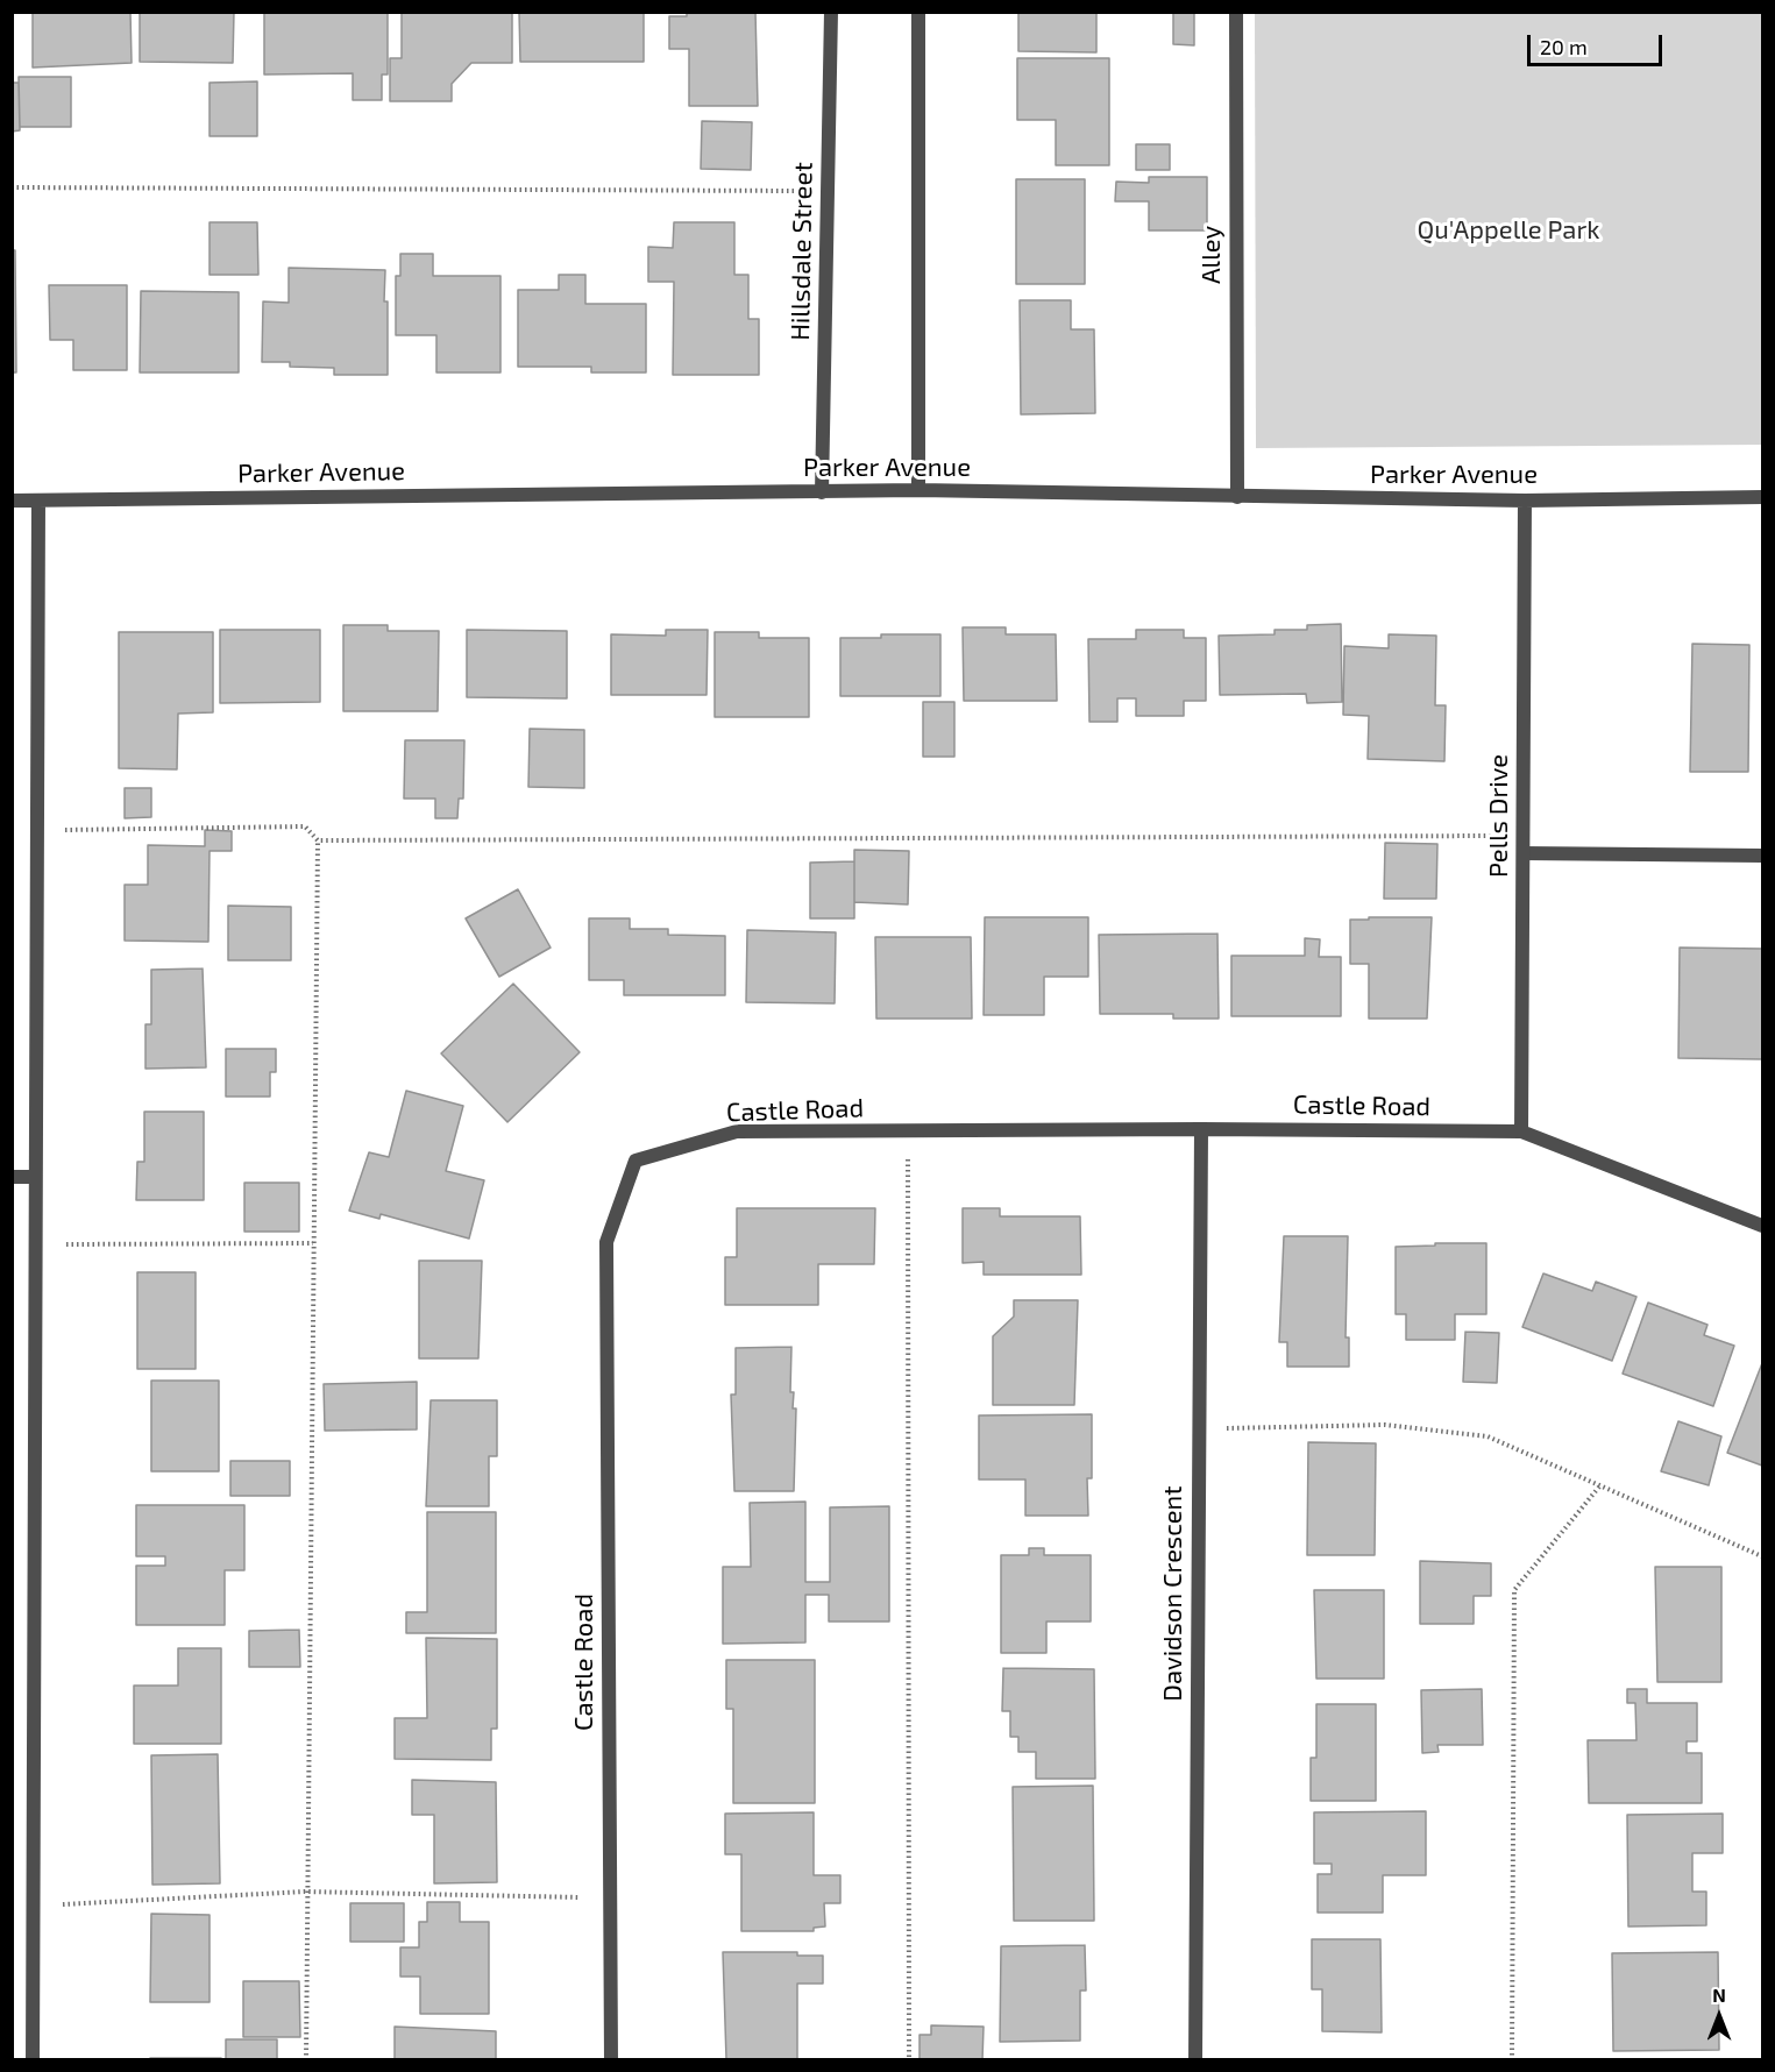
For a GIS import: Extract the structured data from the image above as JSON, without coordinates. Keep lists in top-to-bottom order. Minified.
{"streets":{"street":["Hillsdale Street","Alley","Parker Avenue","Pells Drive","Castle Road","Davidson Crescent"]},"crossings":[["Hillsdale Street","Parker Avenue"],["Alley","Parker Avenue"],["Parker Avenue","Pells Drive"],["Pells Drive","Castle Road"],["Castle Road","Davidson Crescent"]],"parks":["Qu'Appelle Park"],"scale_bar":"20 m","north":"top"}
